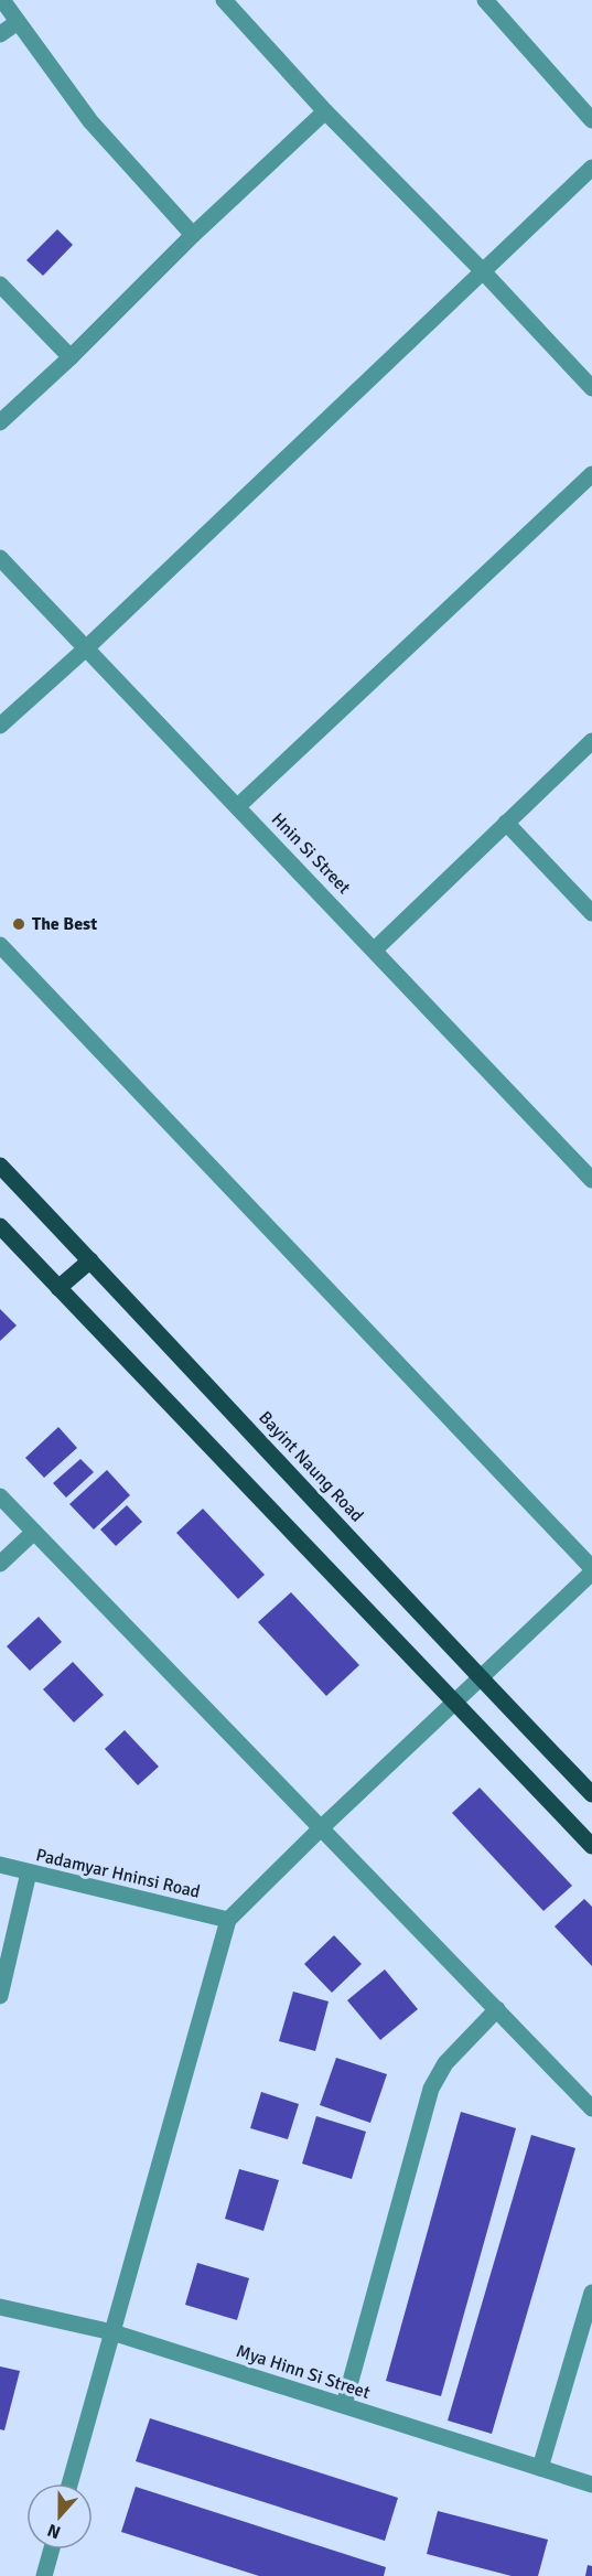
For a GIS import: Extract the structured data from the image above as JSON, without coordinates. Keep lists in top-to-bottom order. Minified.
{"streets":{"main road":["Bayint Naung Road"],"street":["Hnin Si Street","Padamyar Hninsi Road","Mya Hinn Si Street"]},"places":["The Best"],"north":"bottom"}
